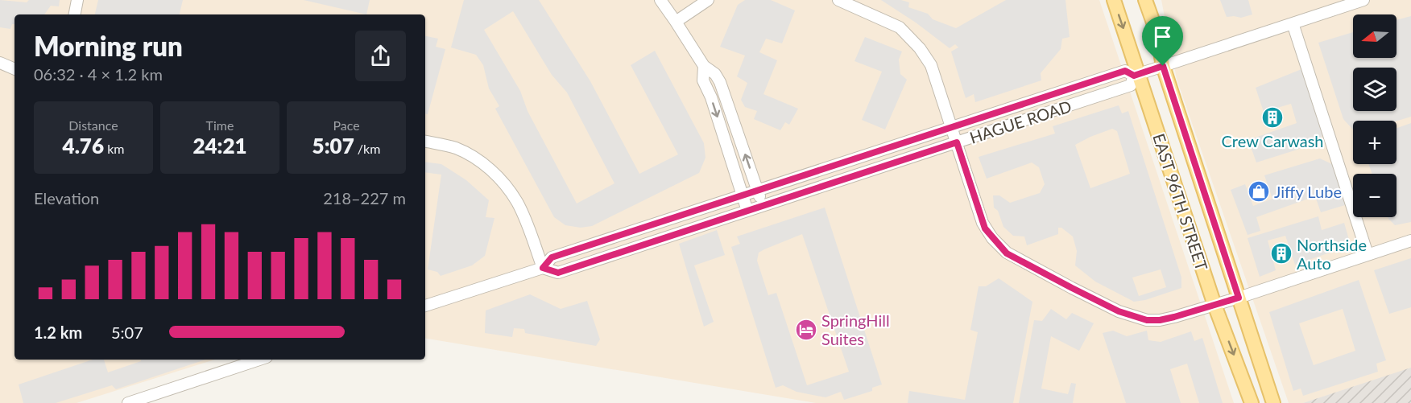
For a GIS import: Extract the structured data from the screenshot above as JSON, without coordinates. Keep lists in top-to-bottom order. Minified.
{"streets":{"main road":["EAST 96TH STREET"],"street":["HAGUE ROAD"]},"crossings":[["HAGUE ROAD","EAST 96TH STREET"]],"places":{"building":["Crew Carwash","Northside Auto"],"shop":["Jiffy Lube"],"hotel":["SpringHill Suites"]},"north":"left","page":{"map_buttons":["+","−"],"heading":["Morning run","06:32 · 4 × 1.2 km"],"stats":[["Distance","4.76 km"],["Time","24:21"],["Pace","5:07 /km"]],"chart":["Elevation","218–227 m"],"list":[{"name":"1.2 km","note":"5:07"}]}}
